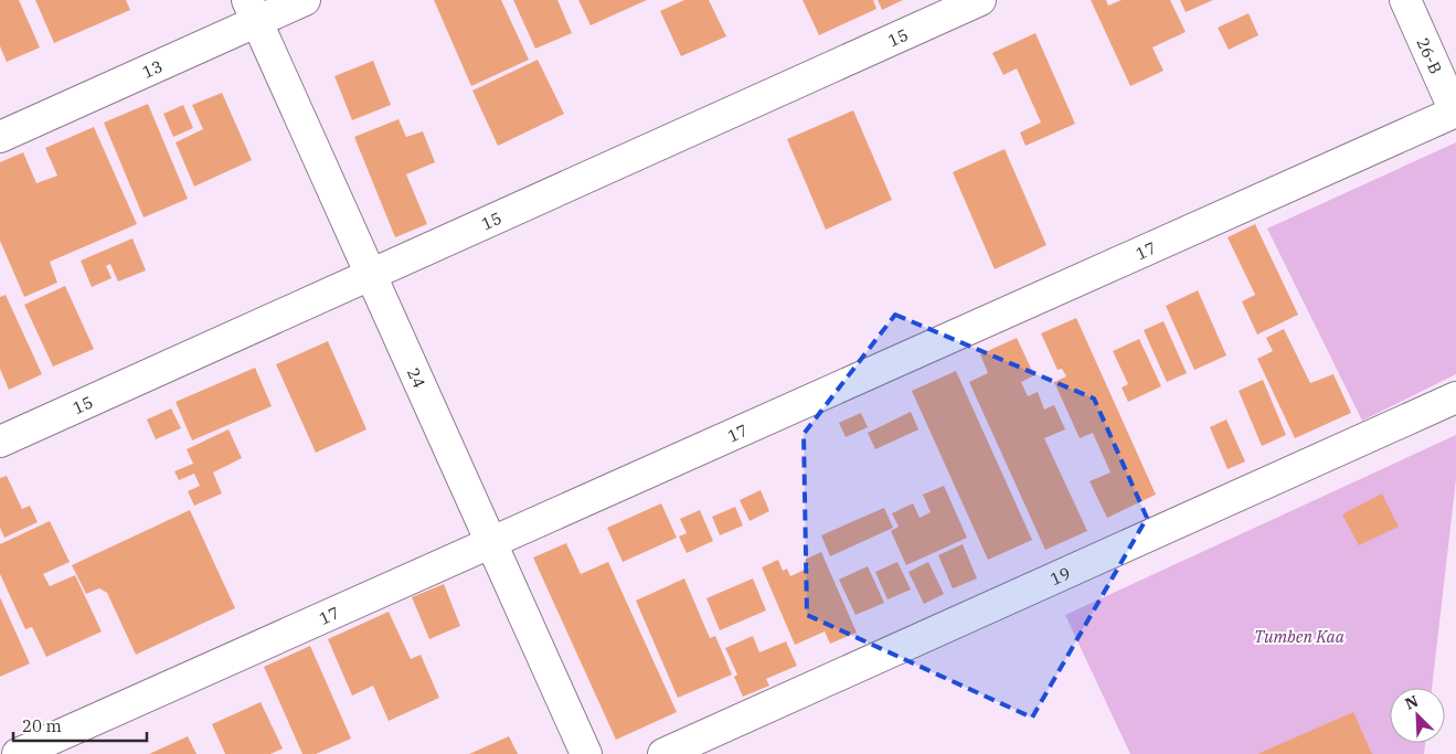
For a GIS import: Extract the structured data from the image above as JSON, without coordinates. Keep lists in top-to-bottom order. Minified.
{"streets":{"street":["15","26-B","13","17","24","19"]},"crossings":[["15","24"],["26-B","17"],["13","24"],["17","24"]],"parks":["Tumben Kaa"],"scale_bar":"20 m","north":"top left"}
